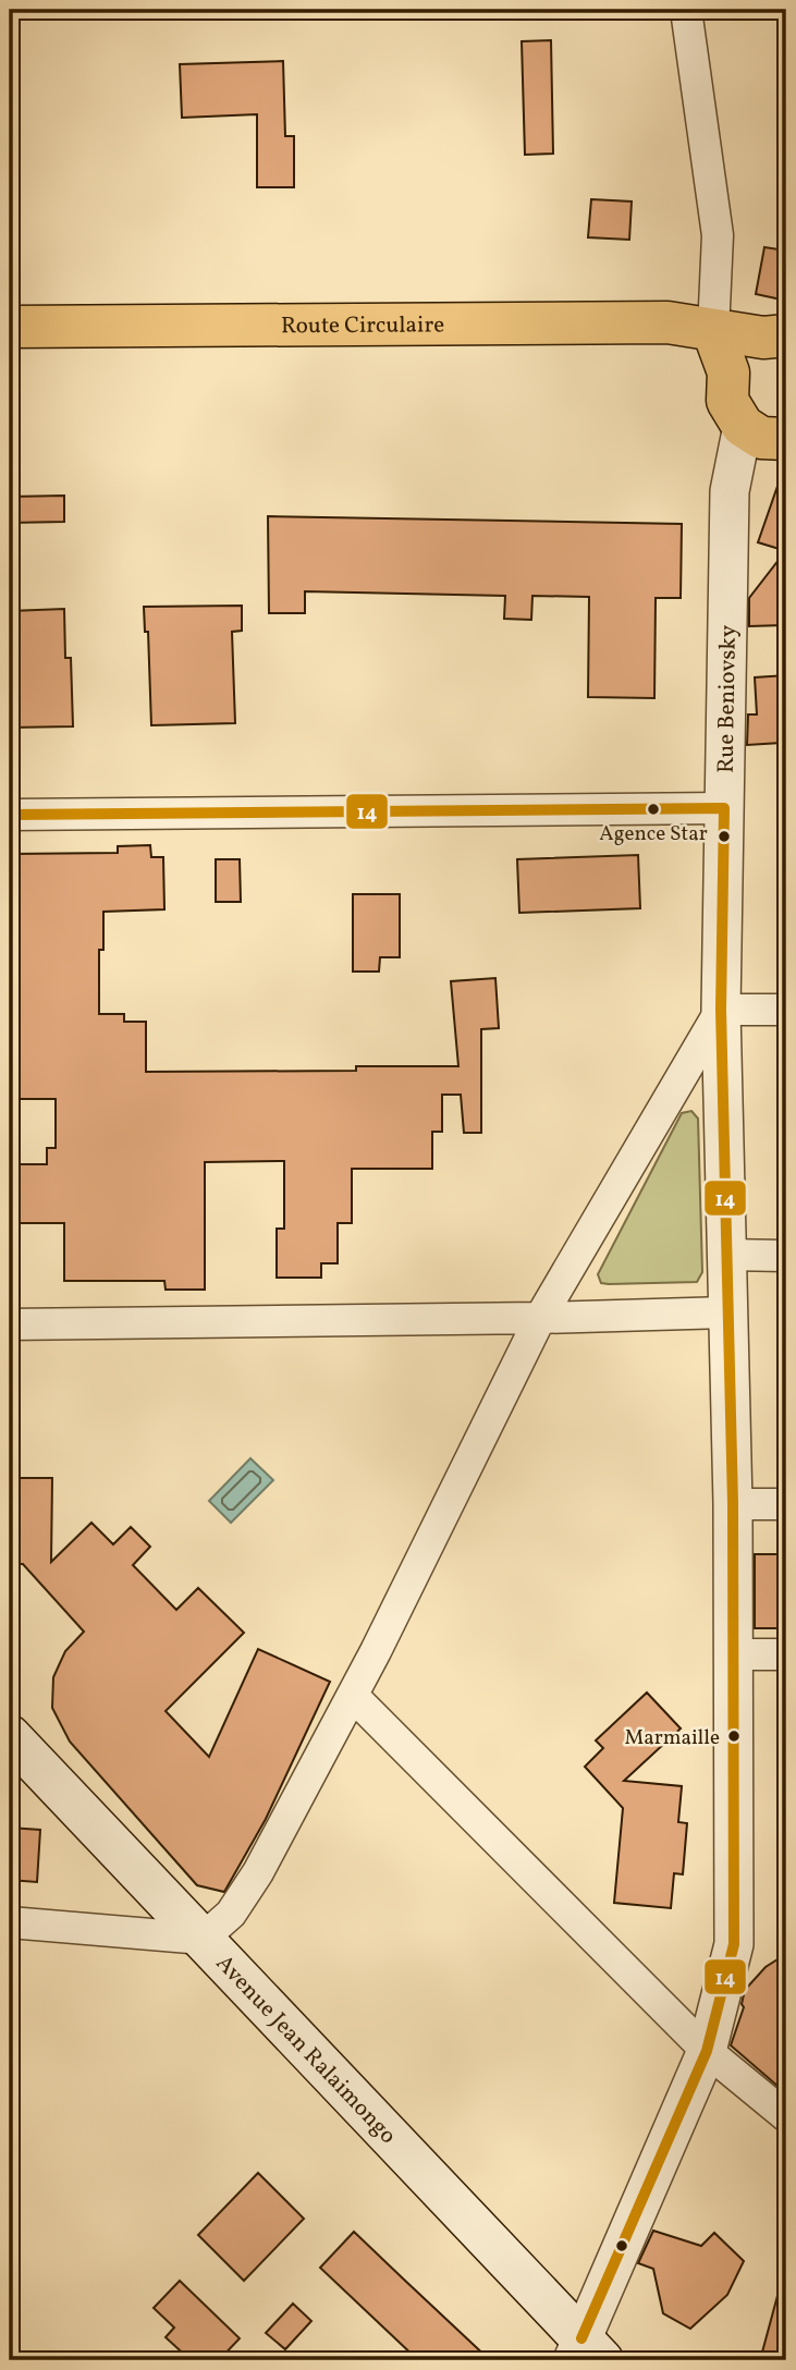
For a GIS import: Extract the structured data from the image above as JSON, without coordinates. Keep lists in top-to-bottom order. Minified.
{"streets":{"main road":["Route Circulaire","Avenue Jean Ralaimongo"],"street":["Rue Beniovsky"]},"crossings":[["Rue Beniovsky","Avenue Jean Ralaimongo"]],"places":["Agence Star","Marmaille"],"lines":["transit line 14"]}
